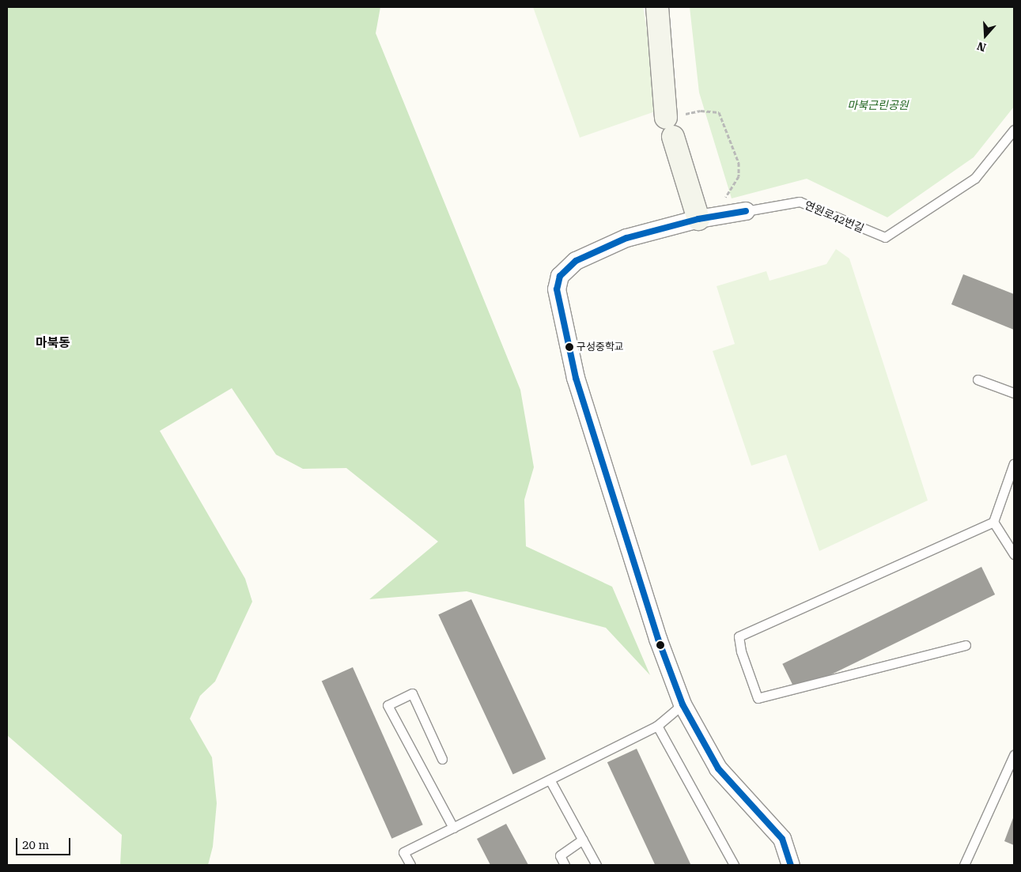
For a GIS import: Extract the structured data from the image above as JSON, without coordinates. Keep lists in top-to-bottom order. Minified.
{"streets":{"street":["연원로42번길"]},"districts":["마북동"],"parks":["마북근린공원"],"places":["구성중학교"],"scale_bar":"20 m","north":"bottom"}
